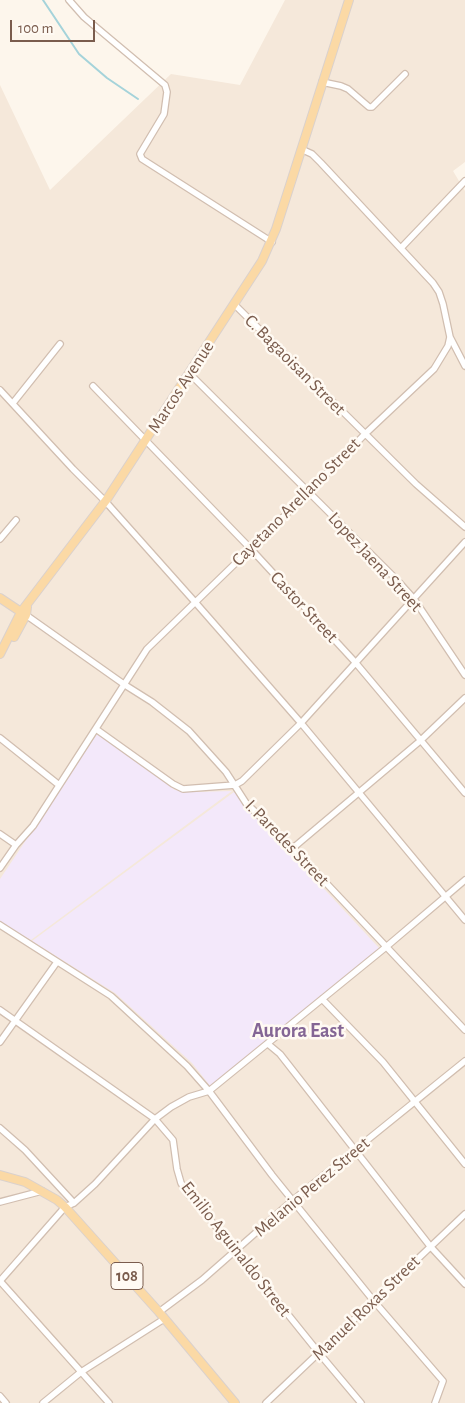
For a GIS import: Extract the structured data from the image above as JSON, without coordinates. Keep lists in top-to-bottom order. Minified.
{"streets":{"main road":["Marcos Avenue","108"],"street":["C. Bagaoisan Street","Cayetano Arellano Street","Lopez Jaena Street","Castor Street","I. Paredes Street","Melanio Perez Street","Emilio Aguinaldo Street","Manuel Roxas Street"]},"crossings":[["C. Bagaoisan Street","Marcos Avenue"],["C. Bagaoisan Street","Cayetano Arellano Street"],["Marcos Avenue","Lopez Jaena Street"],["Marcos Avenue","Castor Street"],["Marcos Avenue","I. Paredes Street"],["Cayetano Arellano Street","Lopez Jaena Street"],["Cayetano Arellano Street","Castor Street"],["Cayetano Arellano Street","I. Paredes Street"],["Melanio Perez Street","Emilio Aguinaldo Street"],["Melanio Perez Street","108"],["Emilio Aguinaldo Street","Manuel Roxas Street"]],"districts":["Aurora East"],"scale_bar":"100 m"}
